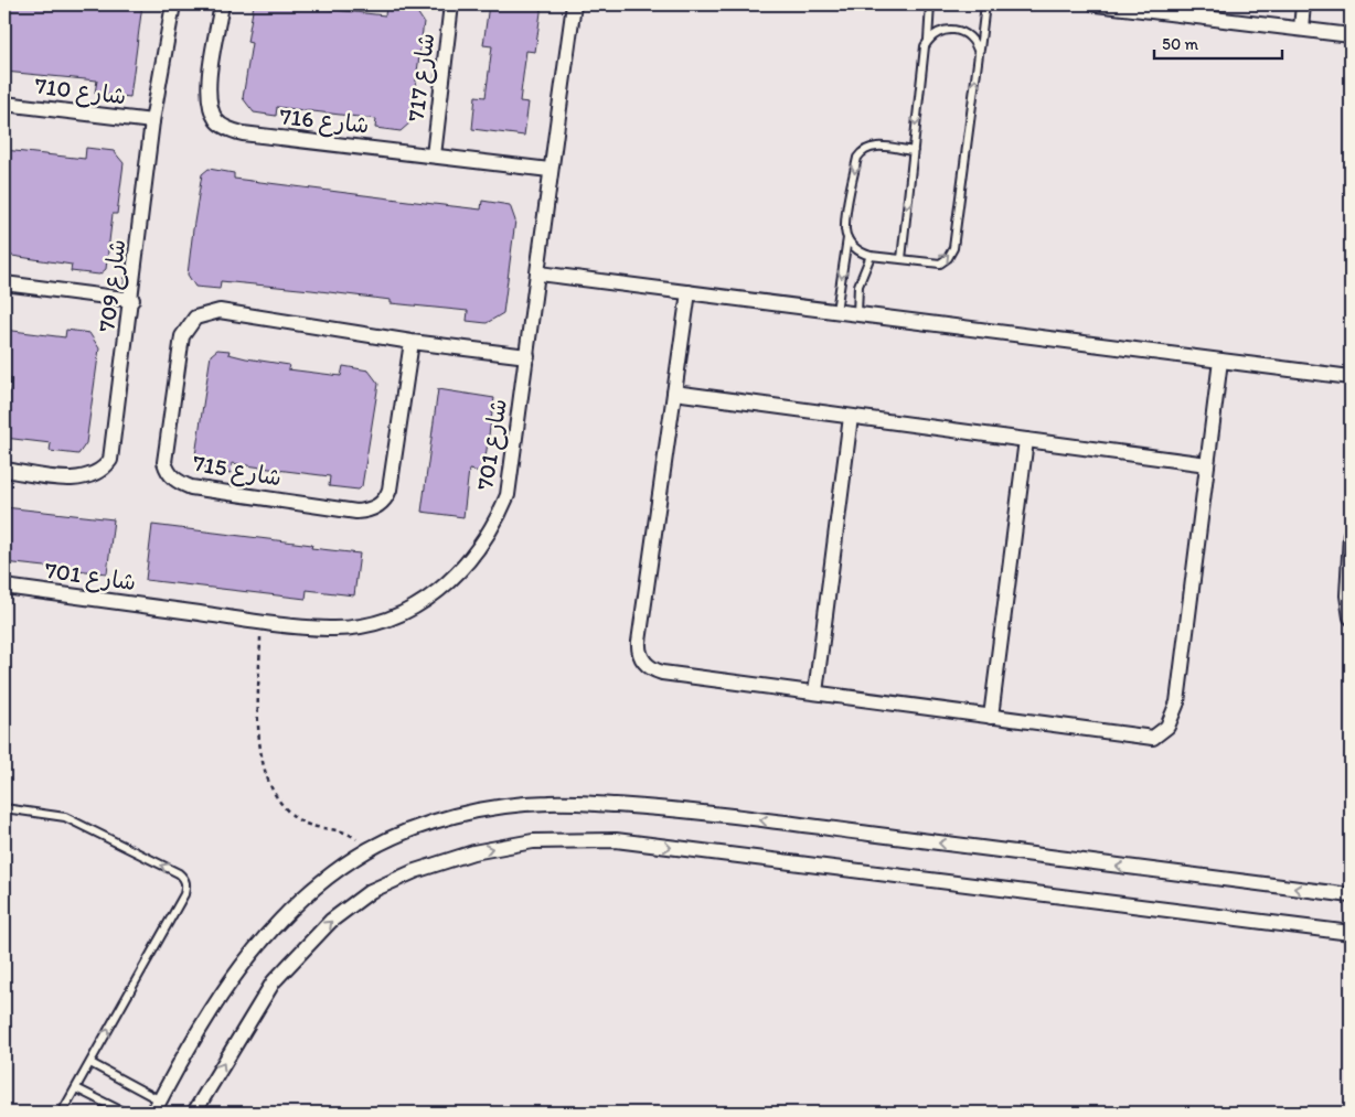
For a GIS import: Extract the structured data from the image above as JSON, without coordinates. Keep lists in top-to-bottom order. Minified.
{"streets":{"street":["شارع 717","شارع 710","شارع 716","شارع 709","شارع 701","شارع 715"]},"crossings":[["شارع 717","شارع 716"],["شارع 710","شارع 709"],["شارع 716","شارع 701"],["شارع 701","شارع 715"]],"scale_bar":"50 m"}
